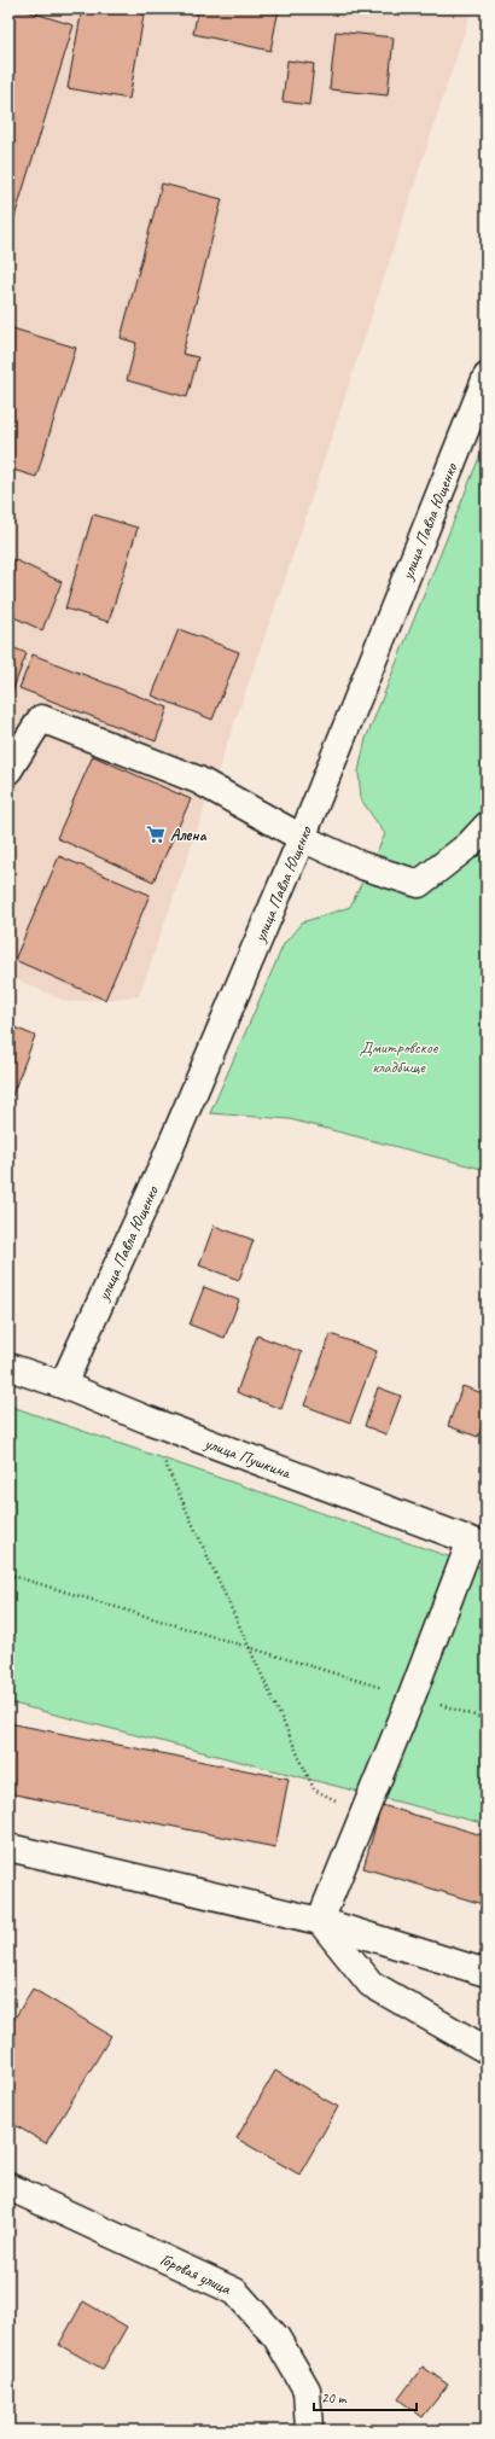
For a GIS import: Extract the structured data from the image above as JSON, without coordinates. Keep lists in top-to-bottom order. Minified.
{"streets":{"street":["улица Павла Ющенко","улица Пушкина","Горовая улица"]},"crossings":[["улица Павла Ющенко","улица Пушкина"]],"parks":["Дмитровское кладбище"],"places":{"supermarket":["Алена"]},"scale_bar":"20 m"}
